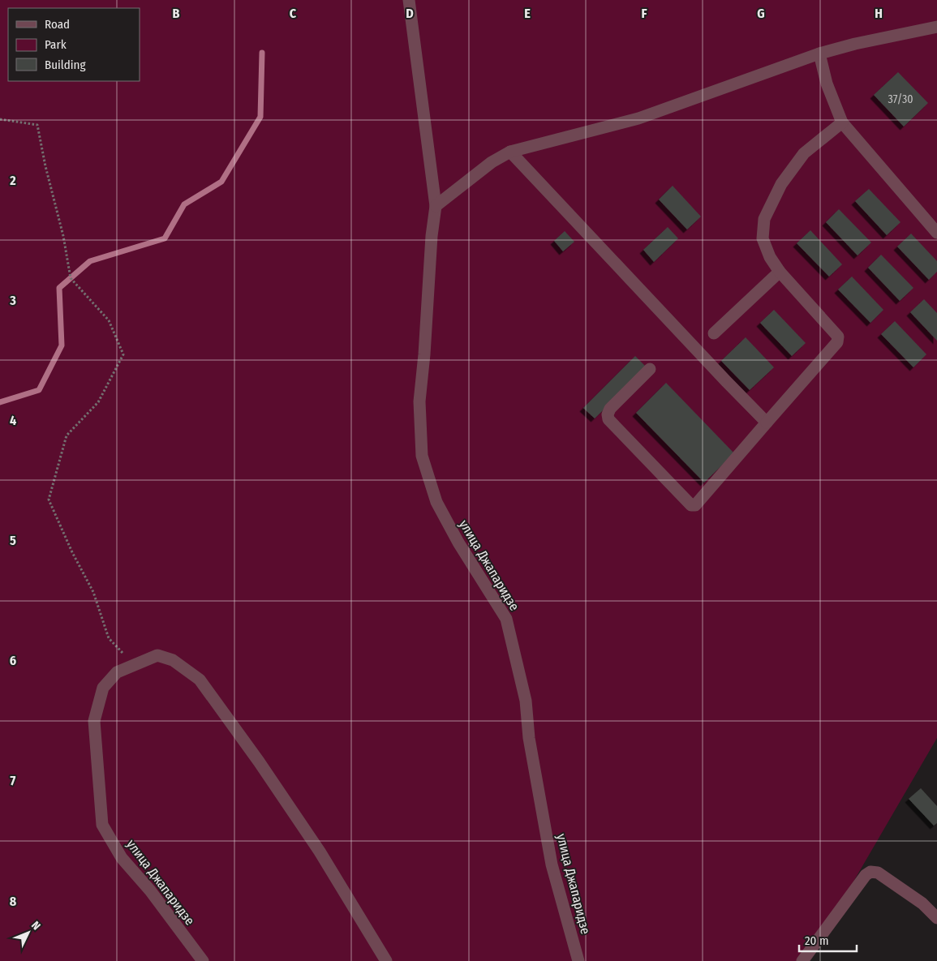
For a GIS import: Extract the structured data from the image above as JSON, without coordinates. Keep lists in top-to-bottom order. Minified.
{"streets":{"street":["улица Джапаридзе"]},"house_numbers":["37/30"],"legend":["Road","Park","Building"],"scale_bar":"20 m","north":"top right","grid":{"columns":["B","C","D","E","F","G","H"],"rows":["2","3","4","5","6","7","8"]}}
